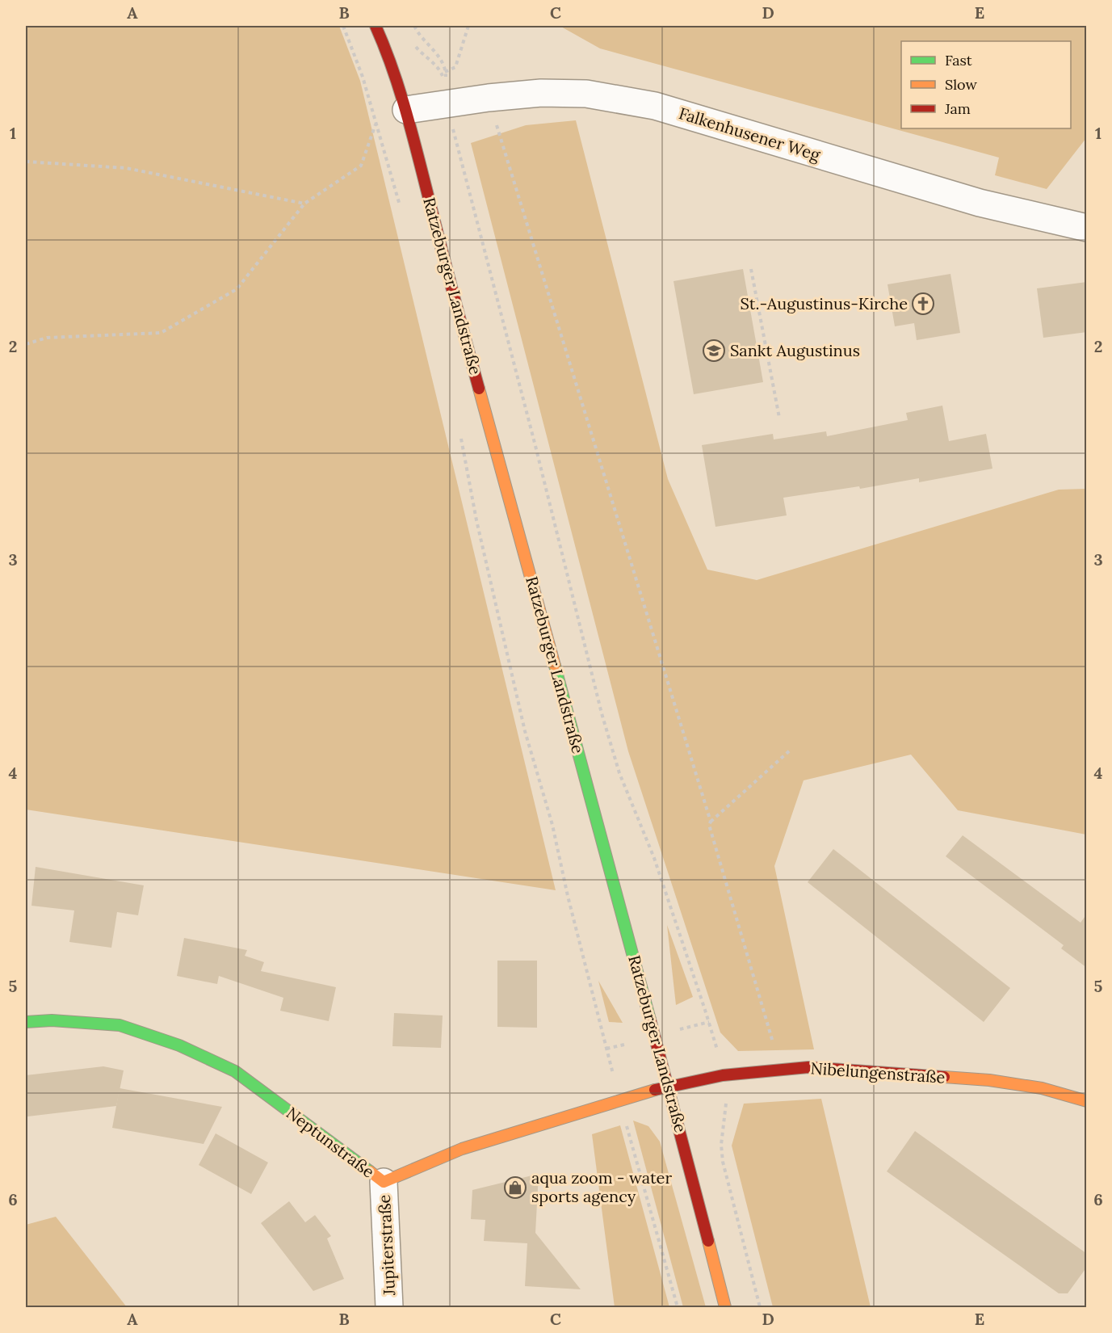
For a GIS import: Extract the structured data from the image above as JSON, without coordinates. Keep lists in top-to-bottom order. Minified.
{"streets":{"main road":["Ratzeburger Landstraße","Nibelungenstraße","Neptunstraße"],"street":["Falkenhusener Weg","Jupiterstraße"]},"crossings":[["Falkenhusener Weg","Ratzeburger Landstraße"],["Ratzeburger Landstraße","Nibelungenstraße"],["Ratzeburger Landstraße","Neptunstraße"],["Nibelungenstraße","Neptunstraße"],["Neptunstraße","Jupiterstraße"]],"places":{"church":["St.-Augustinus-Kirche"],"school or university":["Sankt Augustinus"],"shop":["aqua zoom - water sports agency"]},"legend":["Fast","Slow","Jam"],"grid":{"columns":["A","B","C","D","E"],"rows":["1","2","3","4","5","6"]}}
